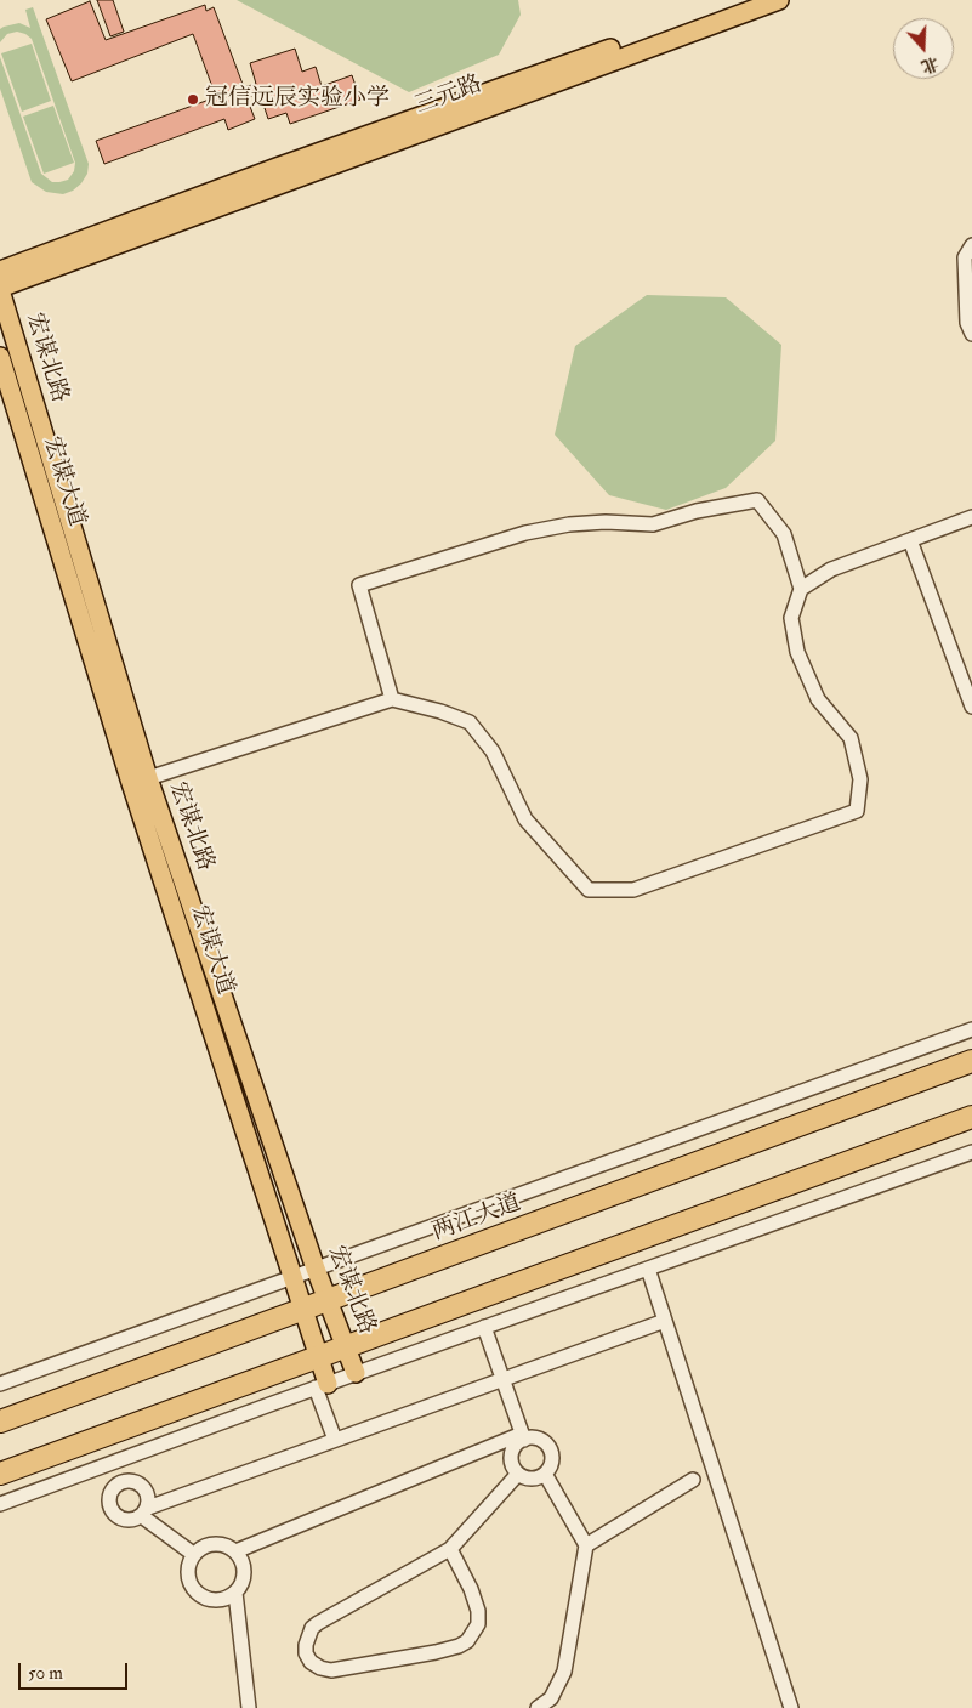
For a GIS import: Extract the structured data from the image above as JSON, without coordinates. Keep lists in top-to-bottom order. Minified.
{"streets":{"highway":["两江大道"],"main road":["三元路","宏谋北路","宏谋大道"]},"crossings":[["三元路","宏谋北路"],["宏谋北路","两江大道"],["宏谋大道","两江大道"]],"places":["冠信远辰实验小学"],"scale_bar":"50 m","north":"bottom"}
